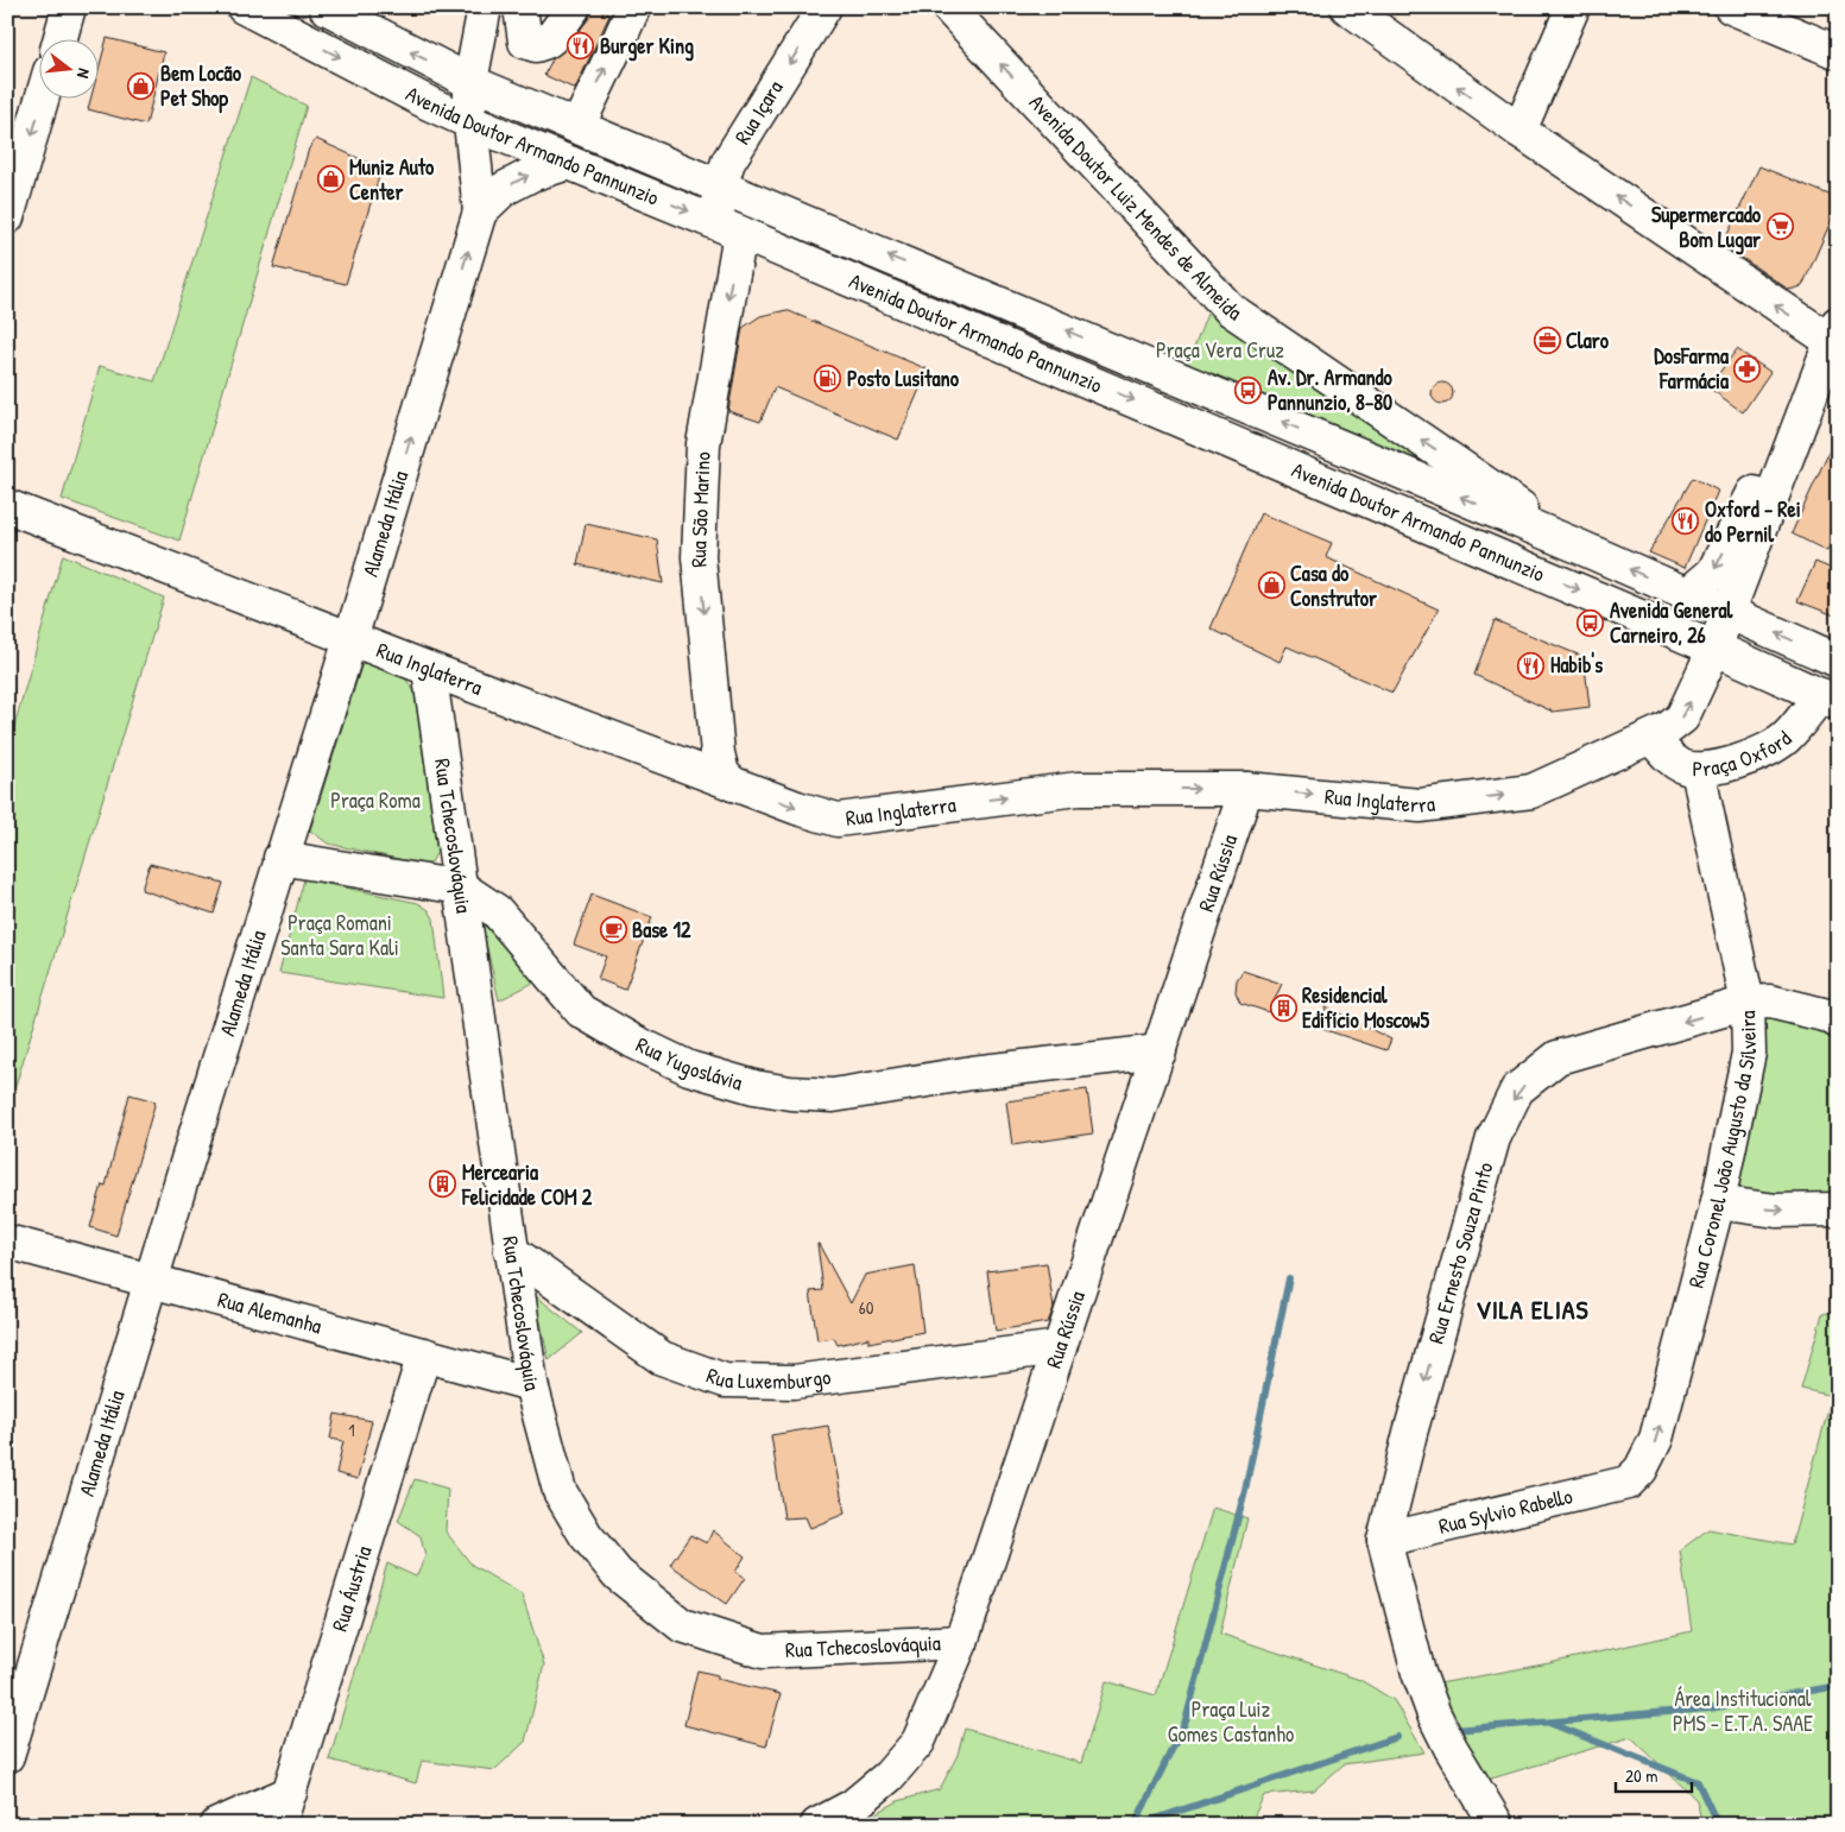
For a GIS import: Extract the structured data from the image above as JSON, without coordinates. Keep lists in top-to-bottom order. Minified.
{"streets":{"street":["Rua Içara","Avenida Doutor Armando Pannunzio","Avenida Doutor Luiz Mendes de Almeida","Rua São Marino","Alameda Itália","Rua Inglaterra","Praça Oxford","Rua Tchecoslováquia","Rua Rússia","Rua Yugoslávia","Rua Coronel João Augusto da Silveira","Rua Ernesto Souza Pinto","Rua Alemanha","Rua Luxemburgo","Rua Sylvio Rabello","Rua Áustria"]},"crossings":[["Rua Içara","Avenida Doutor Armando Pannunzio"],["Rua Içara","Rua São Marino"],["Avenida Doutor Armando Pannunzio","Avenida Doutor Luiz Mendes de Almeida"],["Avenida Doutor Armando Pannunzio","Rua São Marino"],["Avenida Doutor Armando Pannunzio","Alameda Itália"],["Avenida Doutor Armando Pannunzio","Rua Inglaterra"],["Avenida Doutor Armando Pannunzio","Praça Oxford"],["Rua São Marino","Rua Inglaterra"],["Alameda Itália","Rua Inglaterra"],["Alameda Itália","Rua Yugoslávia"],["Alameda Itália","Rua Alemanha"],["Rua Inglaterra","Praça Oxford"],["Rua Inglaterra","Rua Tchecoslováquia"],["Rua Inglaterra","Rua Rússia"],["Praça Oxford","Rua Coronel João Augusto da Silveira"],["Rua Tchecoslováquia","Rua Rússia"],["Rua Tchecoslováquia","Rua Yugoslávia"],["Rua Tchecoslováquia","Rua Alemanha"],["Rua Tchecoslováquia","Rua Luxemburgo"],["Rua Rússia","Rua Yugoslávia"],["Rua Rússia","Rua Luxemburgo"],["Rua Coronel João Augusto da Silveira","Rua Ernesto Souza Pinto"],["Rua Coronel João Augusto da Silveira","Rua Sylvio Rabello"],["Rua Ernesto Souza Pinto","Rua Sylvio Rabello"],["Rua Alemanha","Rua Áustria"]],"one_way":["Avenida Doutor Luiz Mendes de Almeida","Rua São Marino","Rua Inglaterra","Rua Coronel João Augusto da Silveira","Rua Ernesto Souza Pinto"],"districts":["VILA ELIAS"],"parks":["Praça Vera Cruz","Praça Roma","Praça Romani Santa Sara Kali","Área Institucional PMS - E.T.A. SAAE","Praça Luiz Gomes Castanho"],"places":{"restaurant":["Burger King","Oxford - Rei do Pernil","Habib's"],"shop":["Bem Locão Pet Shop","Muniz Auto Center","Casa do Construtor"],"supermarket":["Supermercado Bom Lugar"],"office":["Claro"],"pharmacy":["DosFarma Farmácia"],"fuel station":["Posto Lusitano"],"bus stop":["Av. Dr. Armando Pannunzio, 8-80","Avenida General Carneiro, 26"],"cafe":["Base 12"],"building":["Residencial Edifício Moscow5","Mercearia Felicidade COM 2"]},"house_numbers":["60","1"],"scale_bar":"20 m","north":"right"}
